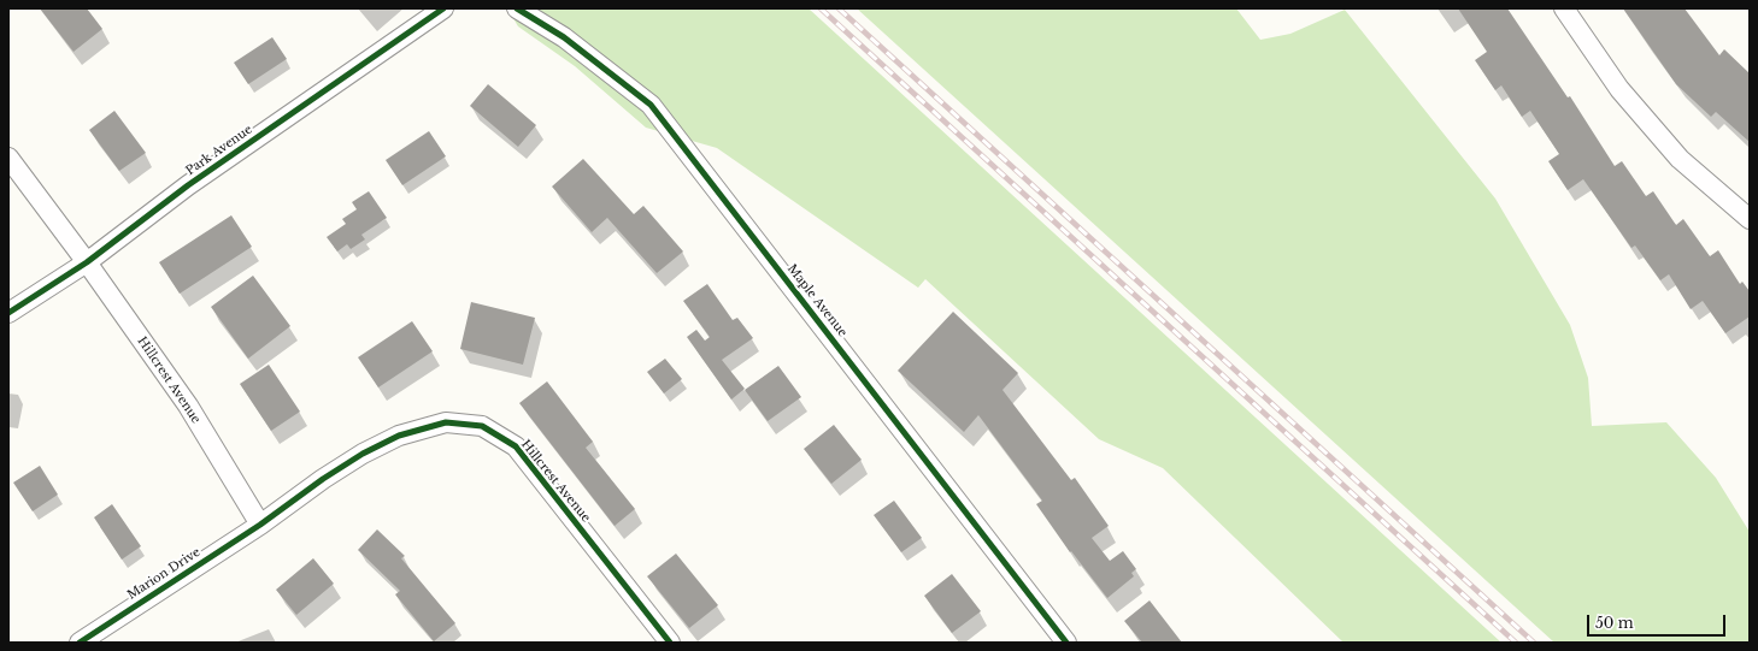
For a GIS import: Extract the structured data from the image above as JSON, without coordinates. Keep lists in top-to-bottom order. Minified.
{"streets":{"street":["Park Avenue","Maple Avenue","Hillcrest Avenue","Marion Drive"]},"crossings":[["Park Avenue","Hillcrest Avenue"],["Hillcrest Avenue","Marion Drive"]],"scale_bar":"50 m"}
